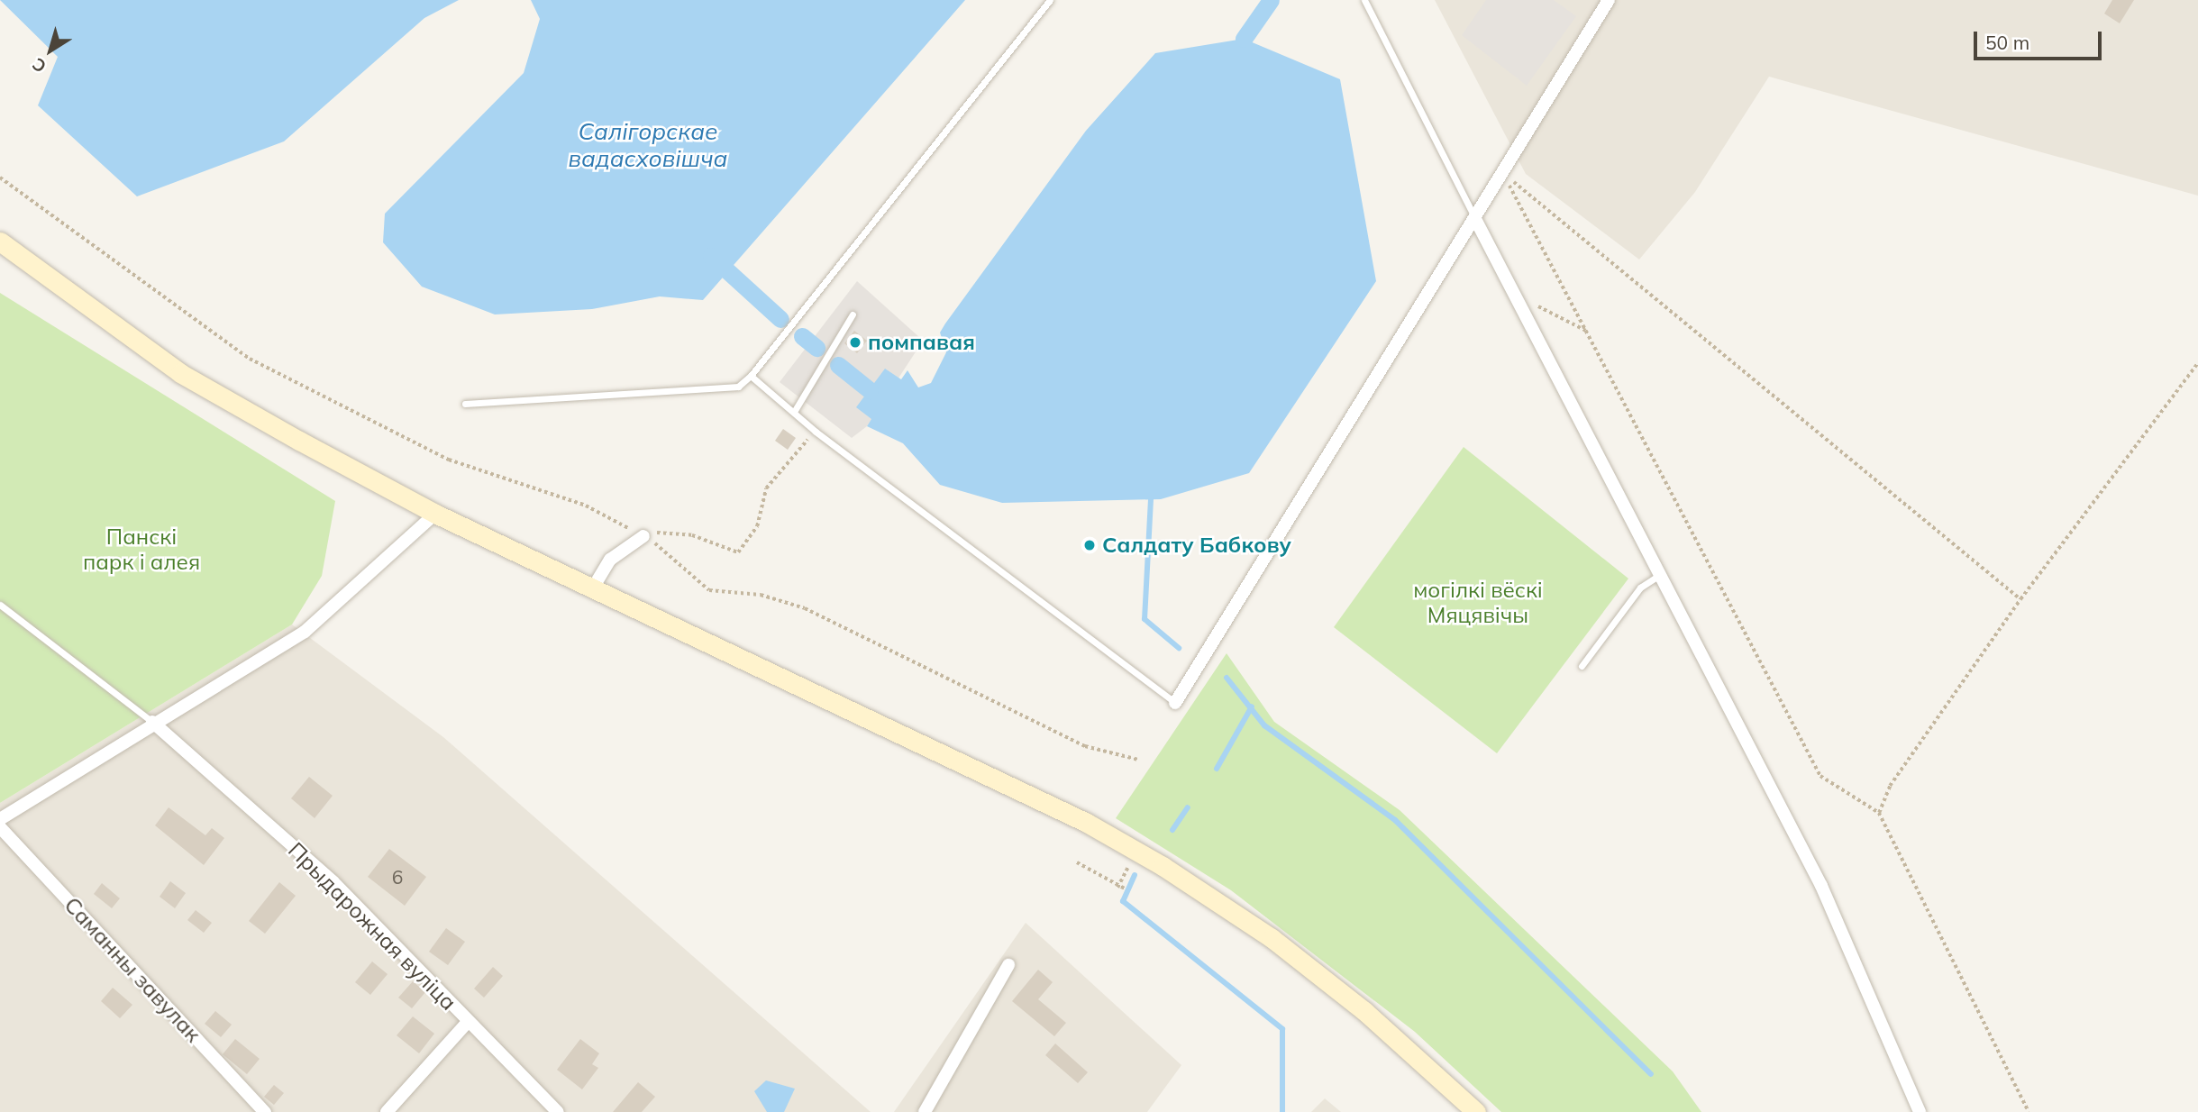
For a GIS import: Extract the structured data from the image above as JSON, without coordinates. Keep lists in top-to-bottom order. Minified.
{"streets":{"street":["Прыдарожная вуліца","Саманны завулак"]},"water":["Салігорскае вадасховішча"],"parks":["Панскі парк і алея","могілкі вёскі Мяцявічы"],"places":["помпавая","Салдату Бабкову"],"house_numbers":["6"],"scale_bar":"50 m","north":"bottom left"}
